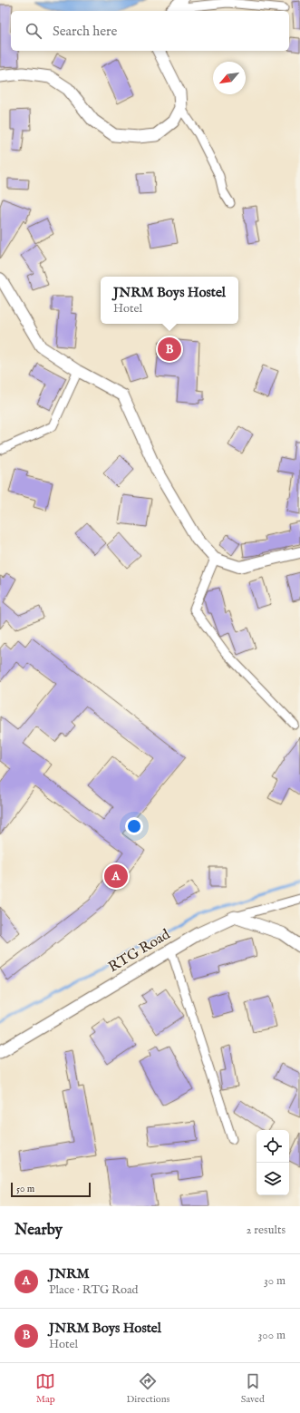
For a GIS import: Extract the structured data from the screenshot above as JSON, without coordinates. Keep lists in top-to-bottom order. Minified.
{"streets":{"main road":["RTG Road"]},"scale_bar":"50 m","north":"bottom left","page":{"search":"Search here","popup":["JNRM Boys Hostel","Hotel"],"pins":["B","A"],"scale":"50 m","heading":["Nearby","2 results"],"list":[{"mark":"A","name":"JNRM","note":"Place · RTG Road","value":"30 m"},{"mark":"B","name":"JNRM Boys Hostel","note":"Hotel","value":"300 m"}],"nav":["Map","Directions","Saved"]}}
